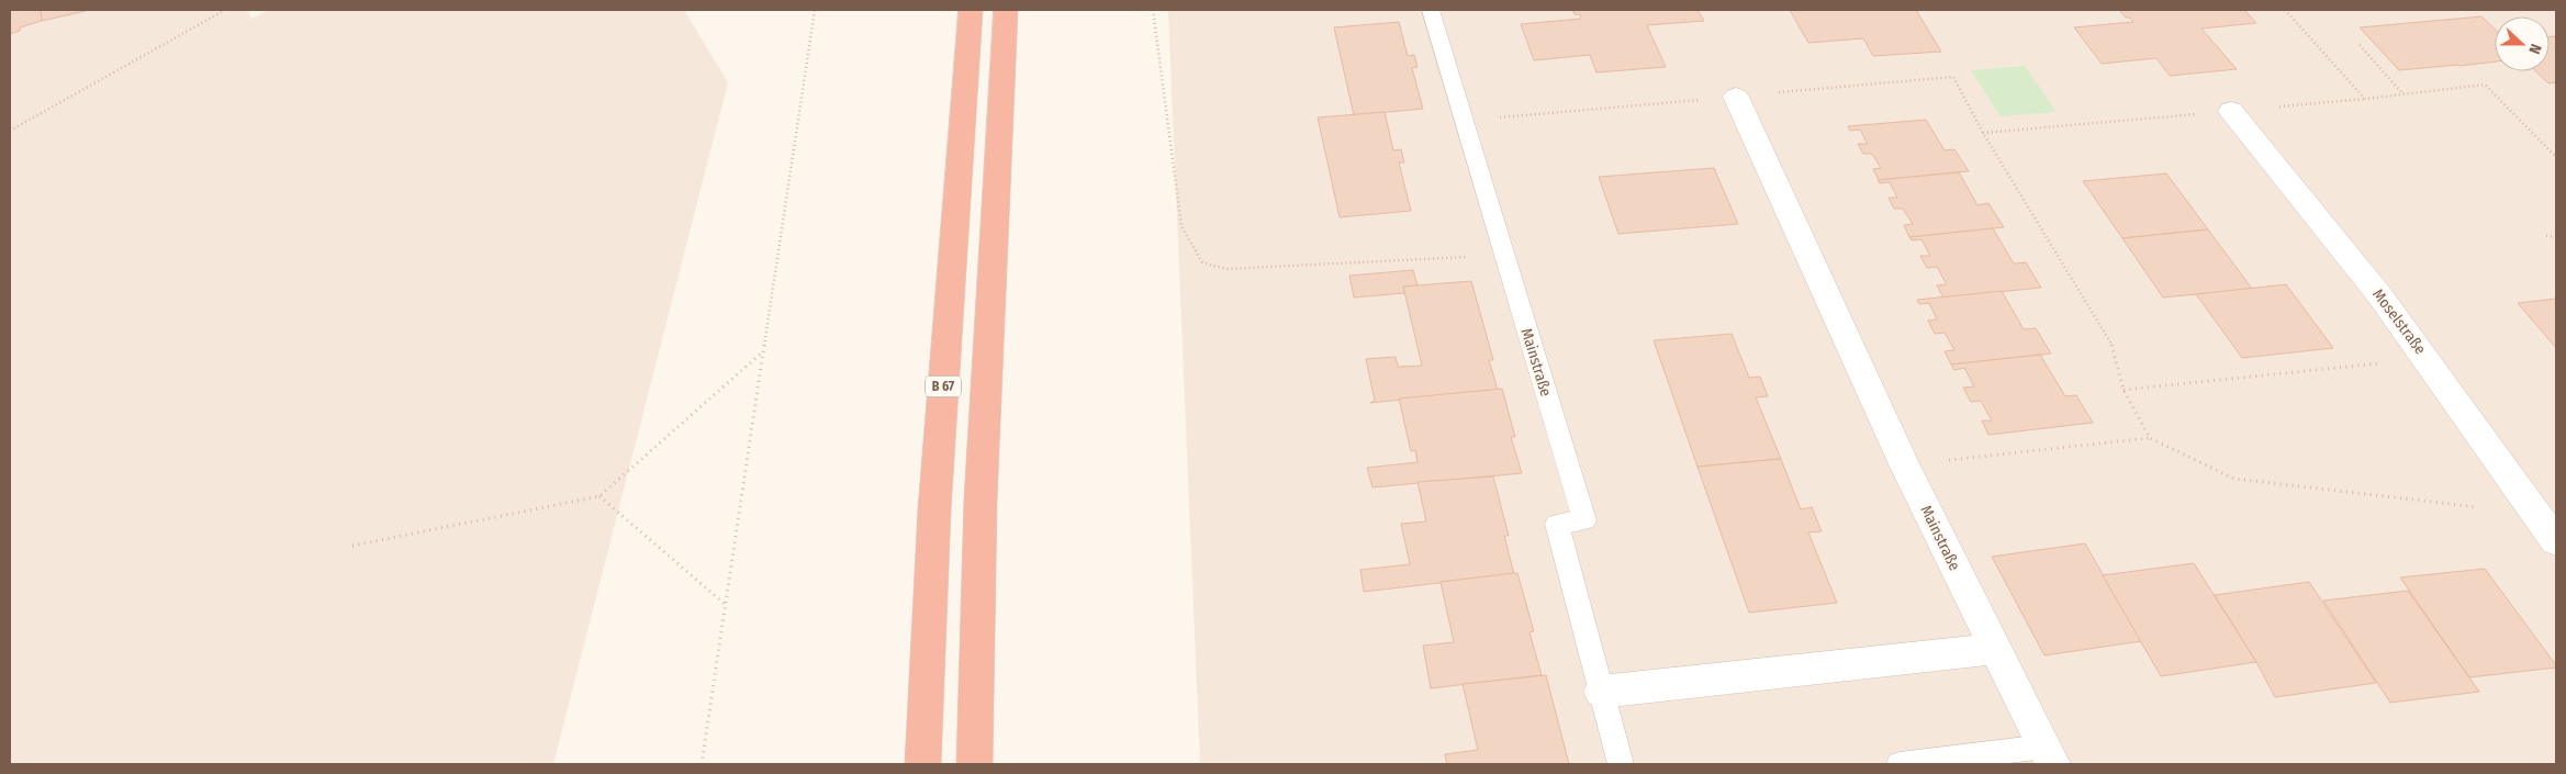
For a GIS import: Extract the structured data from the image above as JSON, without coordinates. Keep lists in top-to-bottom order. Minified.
{"streets":{"highway":["B 67"],"street":["Moselstraße","Mainstraße"]},"north":"right"}
